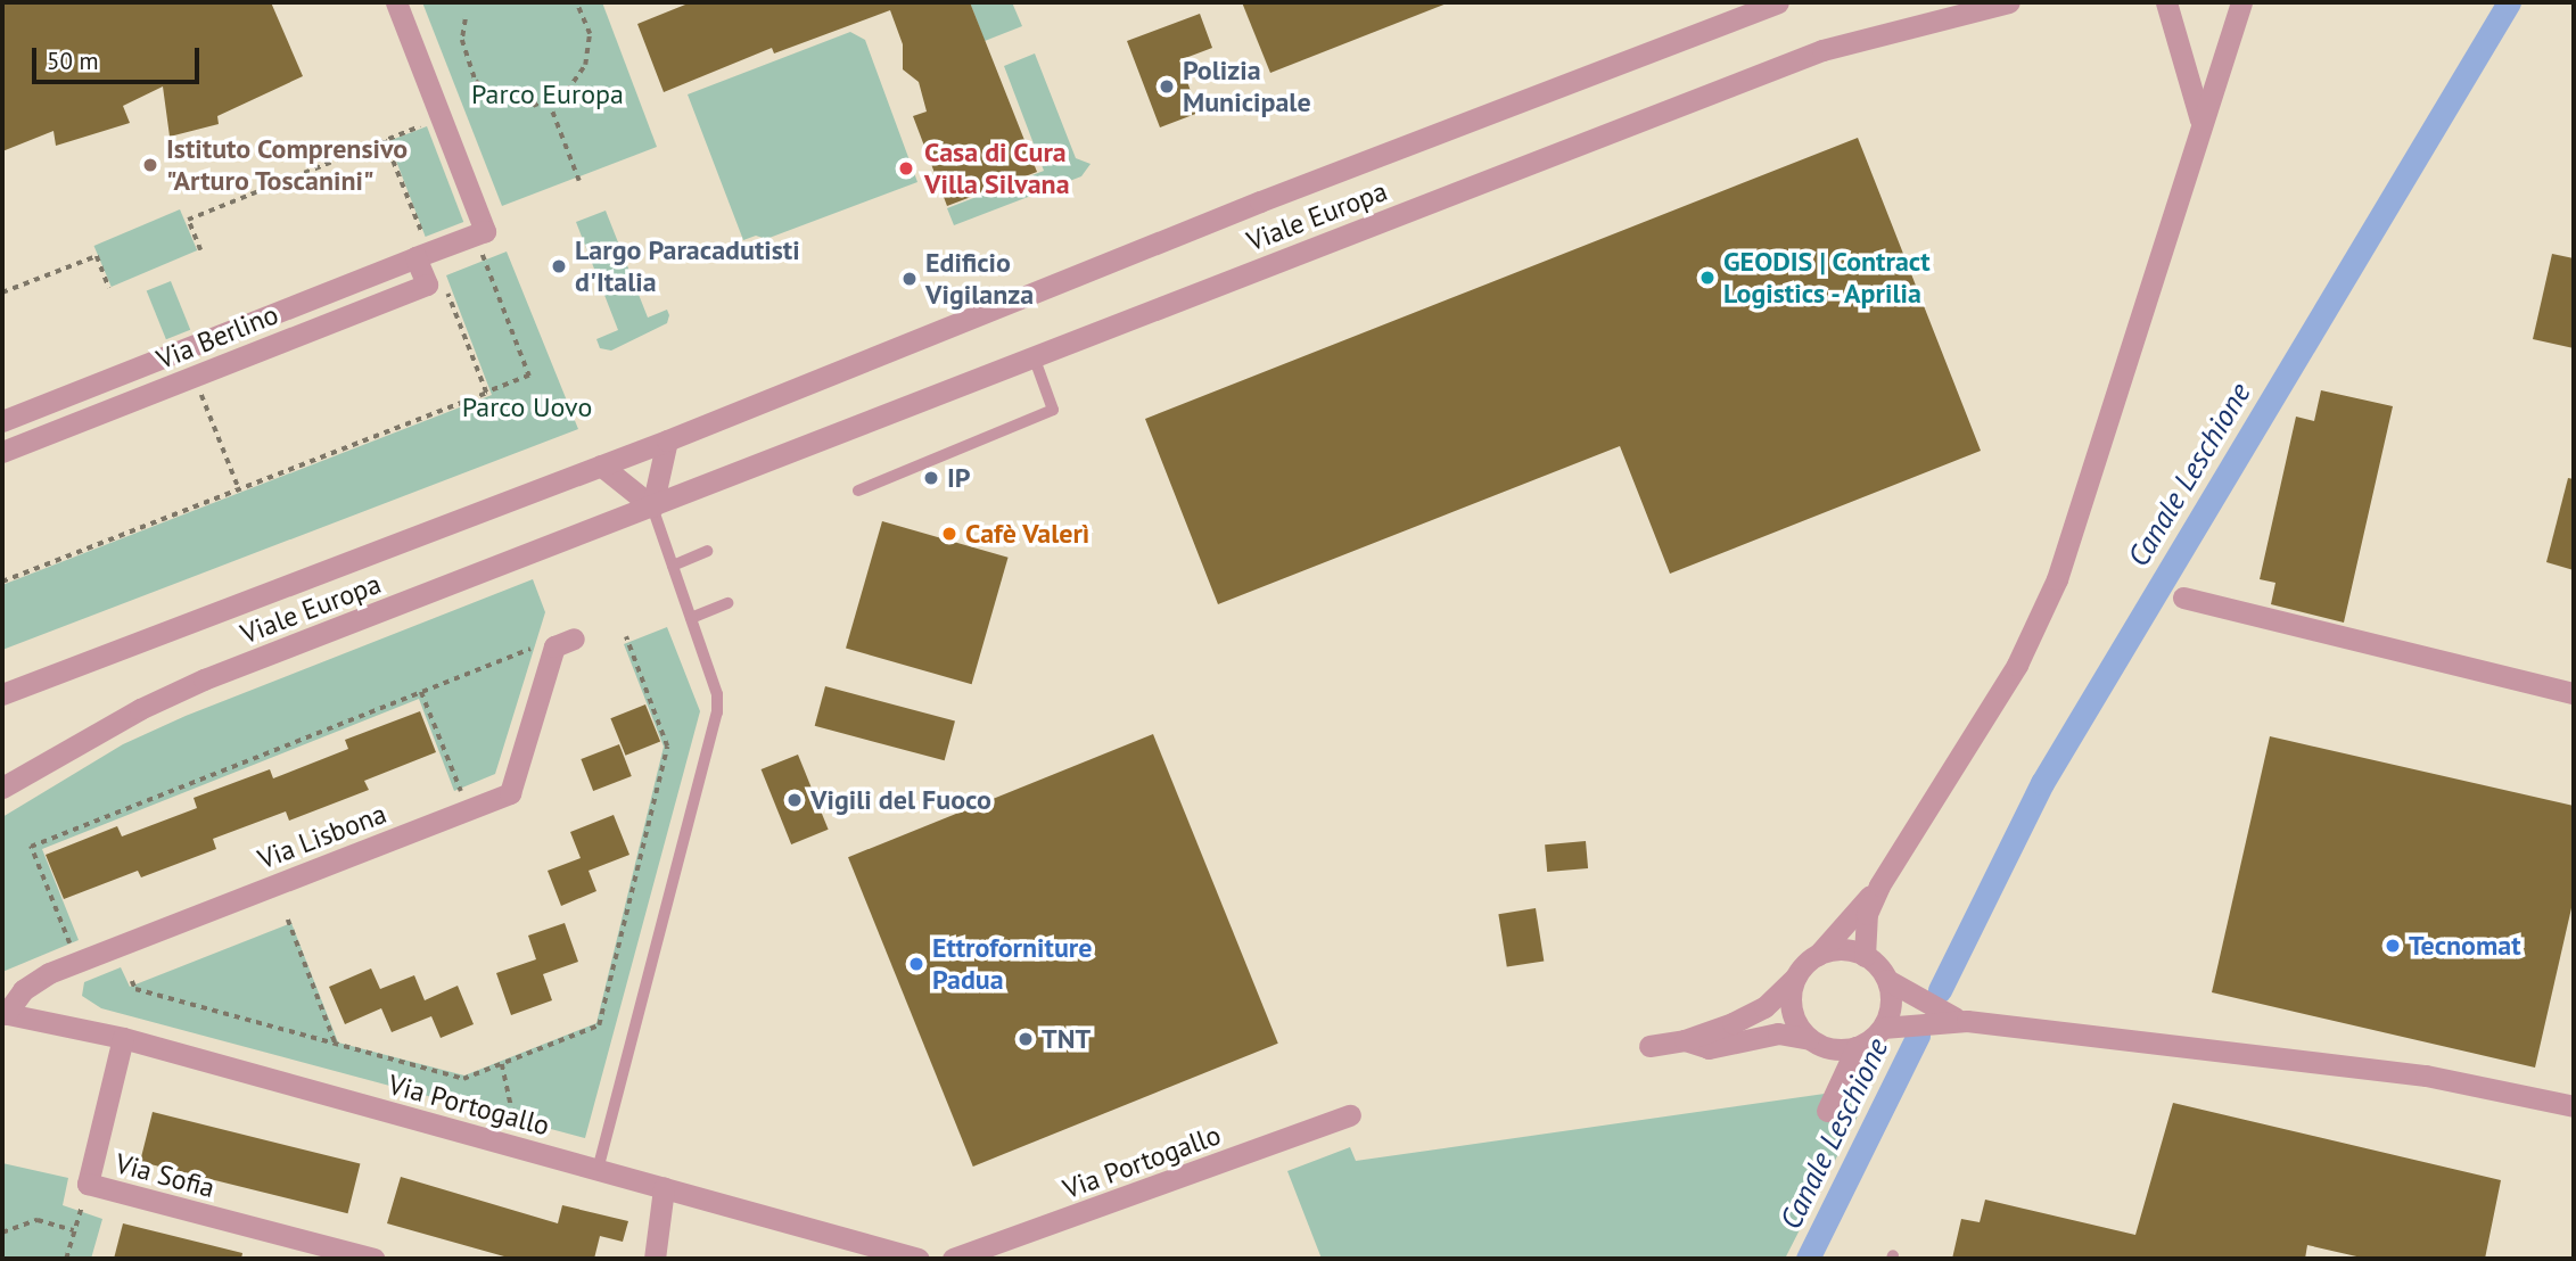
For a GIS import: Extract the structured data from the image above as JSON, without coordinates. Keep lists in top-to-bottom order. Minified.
{"streets":{"street":["Viale Europa","Via Berlino","Via Lisbona","Via Portogallo","Via Sofia"]},"crossings":[["Via Lisbona","Via Portogallo"],["Via Portogallo","Via Sofia"]],"water":["Canale Leschione"],"parks":["Parco Europa","Parco Uovo"],"places":["Polizia Municipale","Istituto Comprensivo \"Arturo Toscanini\"","Casa di Cura Villa Silvana","Largo Paracadutisti d'Italia","GEODIS | Contract Logistics - Aprilia","Edificio Vigilanza","IP","Cafè Valerì","Vigili del Fuoco","Tecnomat","Ettroforniture Padua","TNT"],"scale_bar":"50 m"}
